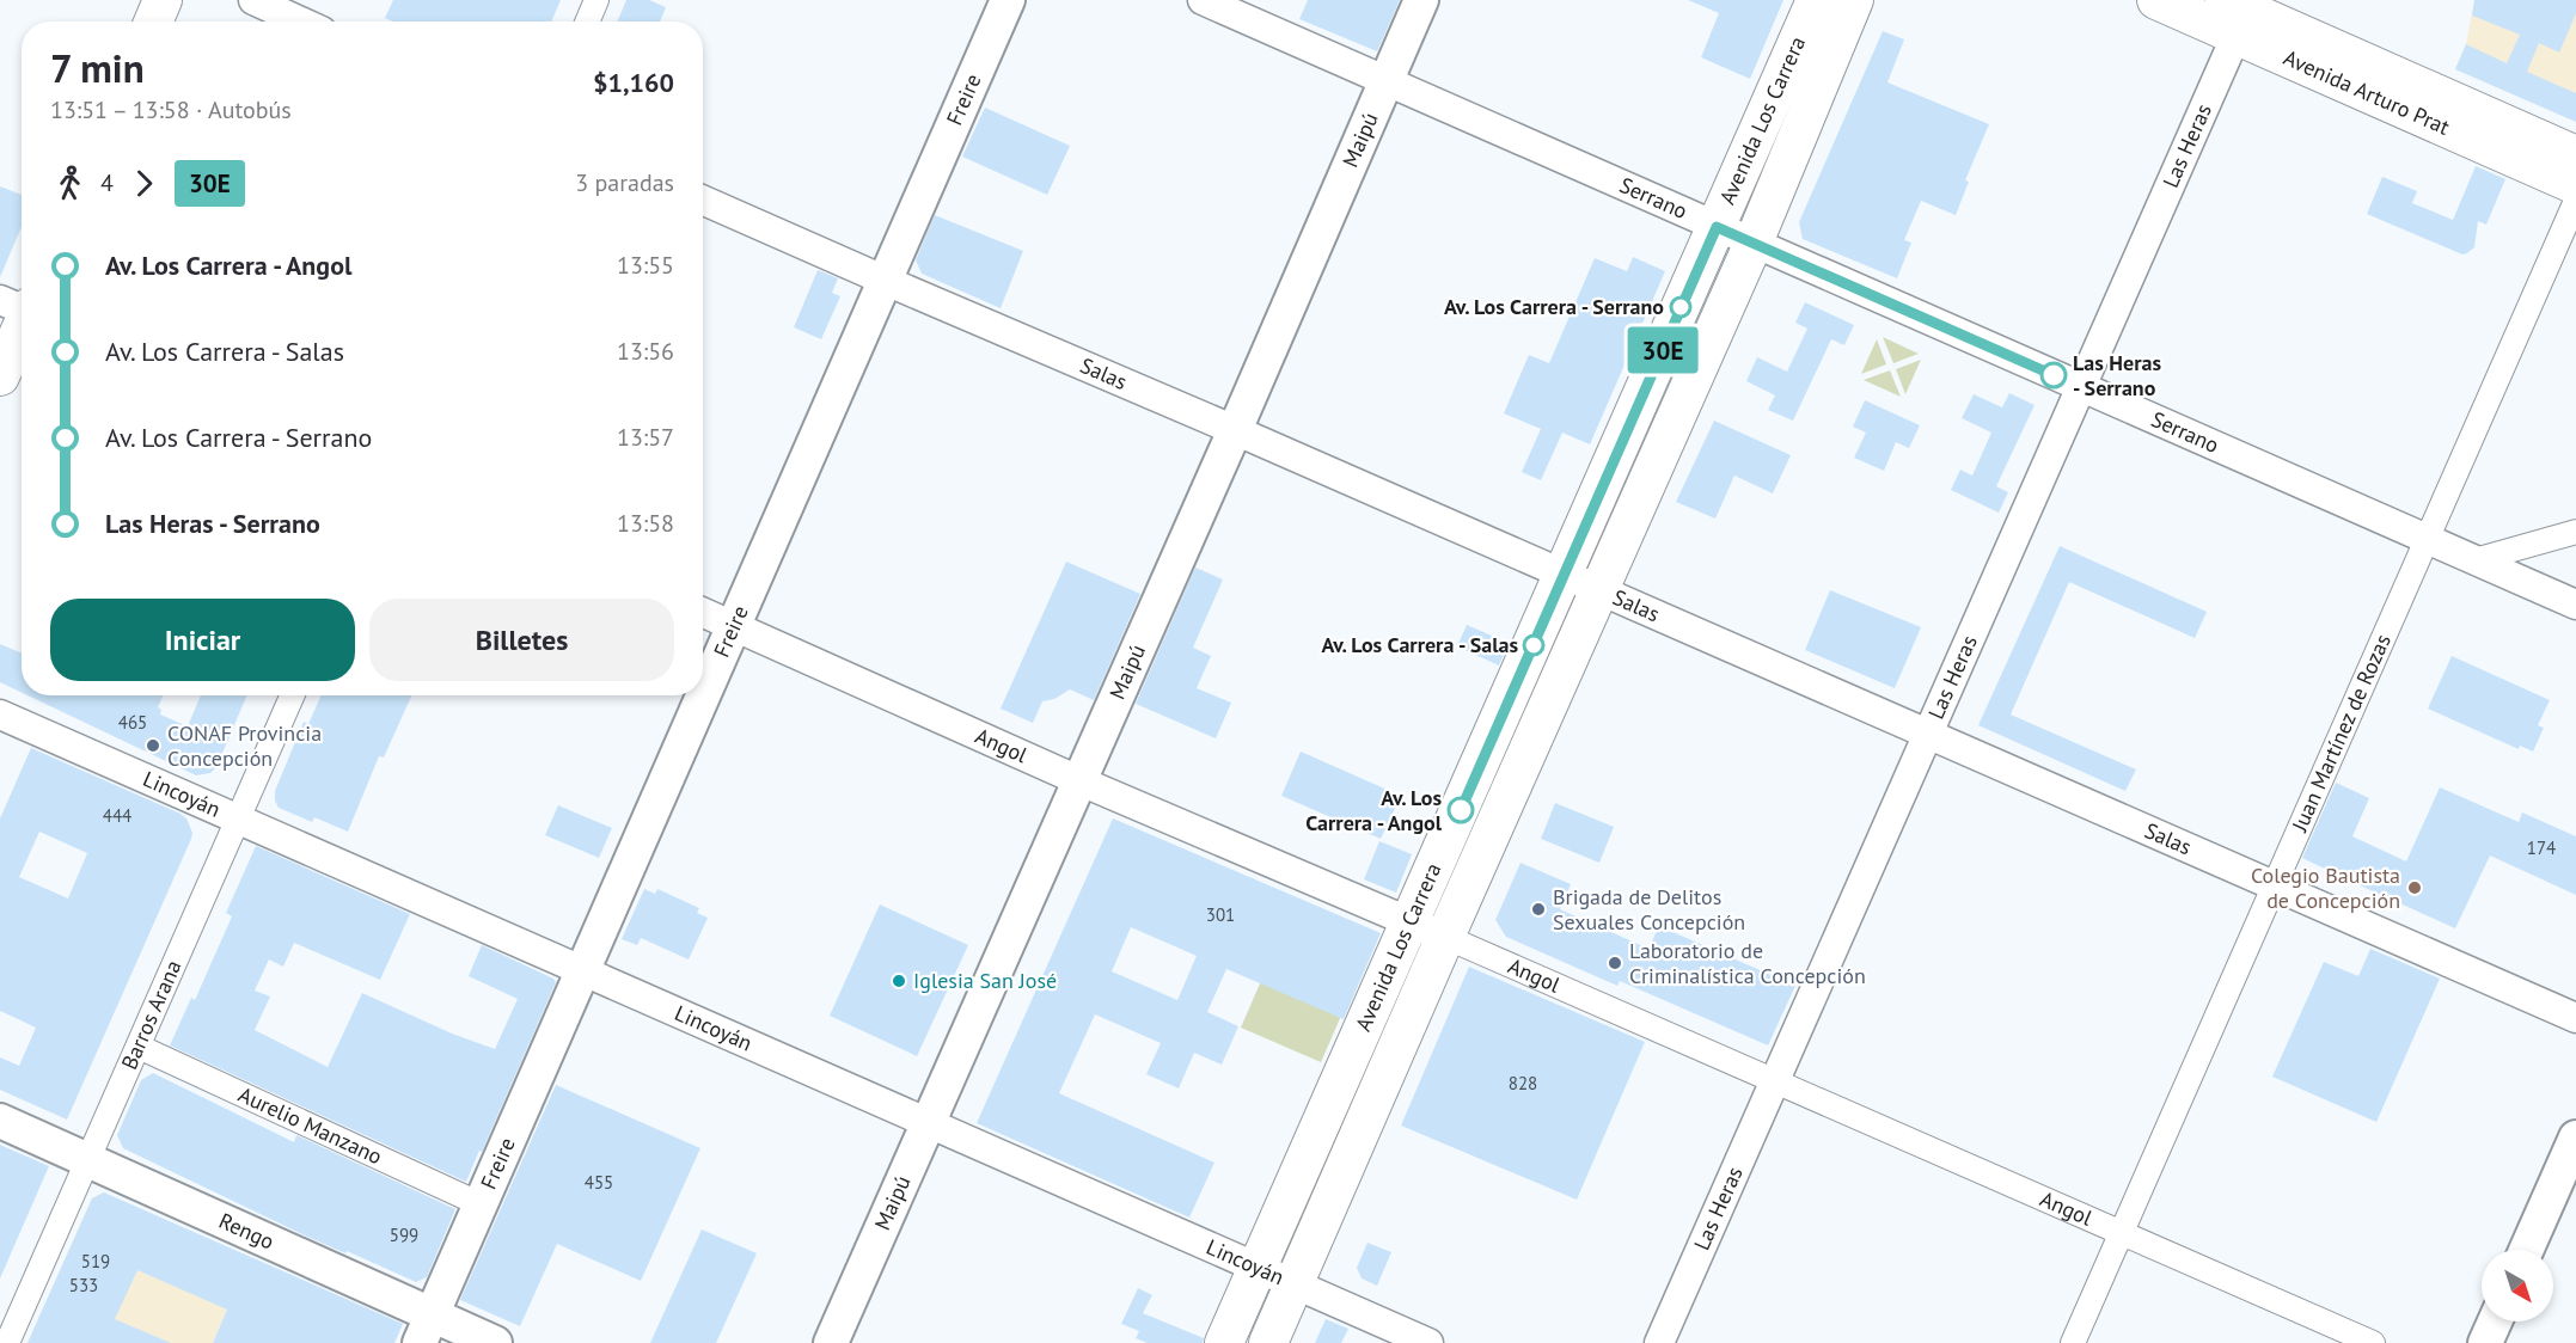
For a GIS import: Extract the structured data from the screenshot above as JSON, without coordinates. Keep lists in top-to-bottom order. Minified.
{"streets":{"main road":["Avenida Arturo Prat","Freire","Avenida Los Carrera","Maipú","Rengo"],"street":["Las Heras","Serrano","Salas","Juan Martínez de Rozas","Angol","Lincoyán","Barros Arana","Aurelio Manzano"]},"crossings":[["Avenida Arturo Prat","Las Heras"],["Freire","Salas"],["Freire","Angol"],["Freire","Lincoyán"],["Freire","Aurelio Manzano"],["Freire","Rengo"],["Avenida Los Carrera","Serrano"],["Avenida Los Carrera","Salas"],["Avenida Los Carrera","Angol"],["Avenida Los Carrera","Lincoyán"],["Maipú","Serrano"],["Maipú","Salas"],["Maipú","Angol"],["Maipú","Lincoyán"],["Las Heras","Serrano"],["Las Heras","Salas"],["Las Heras","Angol"],["Serrano","Juan Martínez de Rozas"],["Salas","Juan Martínez de Rozas"],["Juan Martínez de Rozas","Angol"],["Lincoyán","Barros Arana"],["Barros Arana","Aurelio Manzano"],["Barros Arana","Rengo"]],"places":["Av. Los Carrera - Serrano","Las Heras - Serrano","Av. Los Carrera - Salas","CONAF Provincia Concepción","Av. Los Carrera - Angol","Colegio Bautista de Concepción","Brigada de Delitos Sexuales Concepción","Laboratorio de Criminalística Concepción","Iglesia San José"],"lines":["bus line 30E"],"house_numbers":["465","444","174","301","828","455","599","519","533"],"north":"bottom right","page":{"on_map":"30E","heading":["7 min","13:51 – 13:58 · Autobús","$1,160"],"legs":["4","30E","3 paradas"],"list":[{"name":"Av. Los Carrera - Angol","value":"13:55"},{"name":"Av. Los Carrera - Salas","value":"13:56"},{"name":"Av. Los Carrera - Serrano","value":"13:57"},{"name":"Las Heras - Serrano","value":"13:58"}],"buttons":["Iniciar","Billetes"]}}
